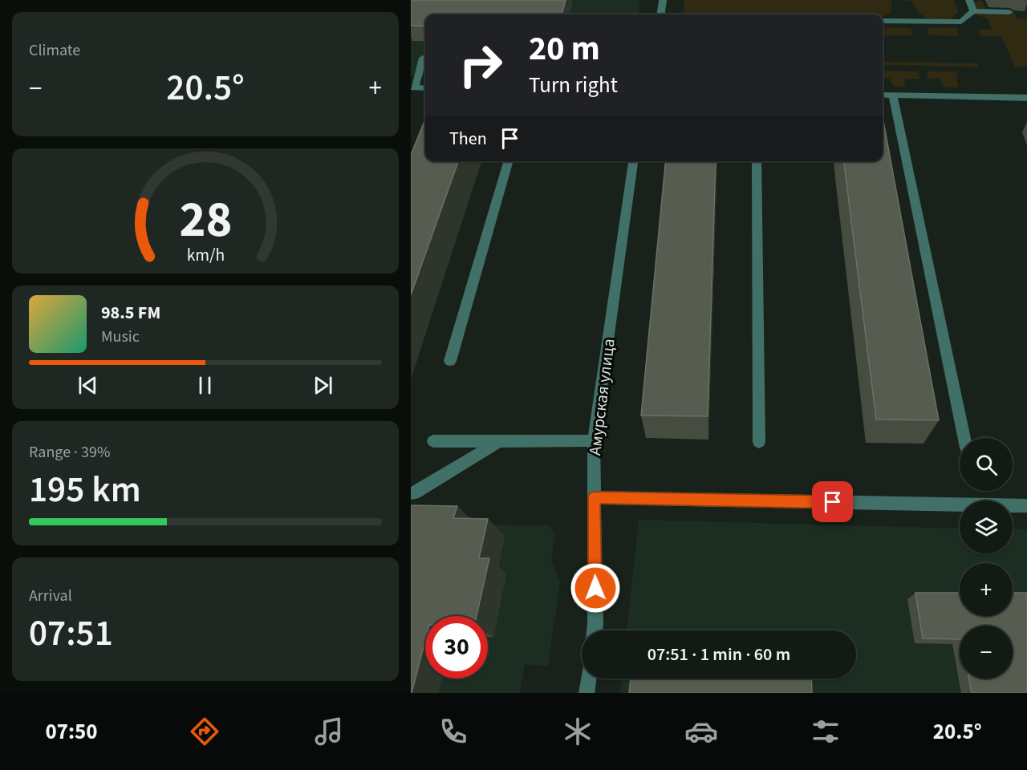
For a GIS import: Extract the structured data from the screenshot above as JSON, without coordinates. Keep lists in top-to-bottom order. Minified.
{"streets":{"street":["Амурская улица"]},"page":{"tile":["Climate",["Range · 39%","195 km"],["Arrival","07:51"]],"turn":["20 m","Turn right"],"heat":["−","20.5°","+"],"then":"Then","song":["98.5 FM","Music"],"map_buttons":["+","−"],"limit":"30","trip":"07:51 · 1 min · 60 m","tabs":["07:50","20.5°"],"gauge":["28","km/h"]}}
